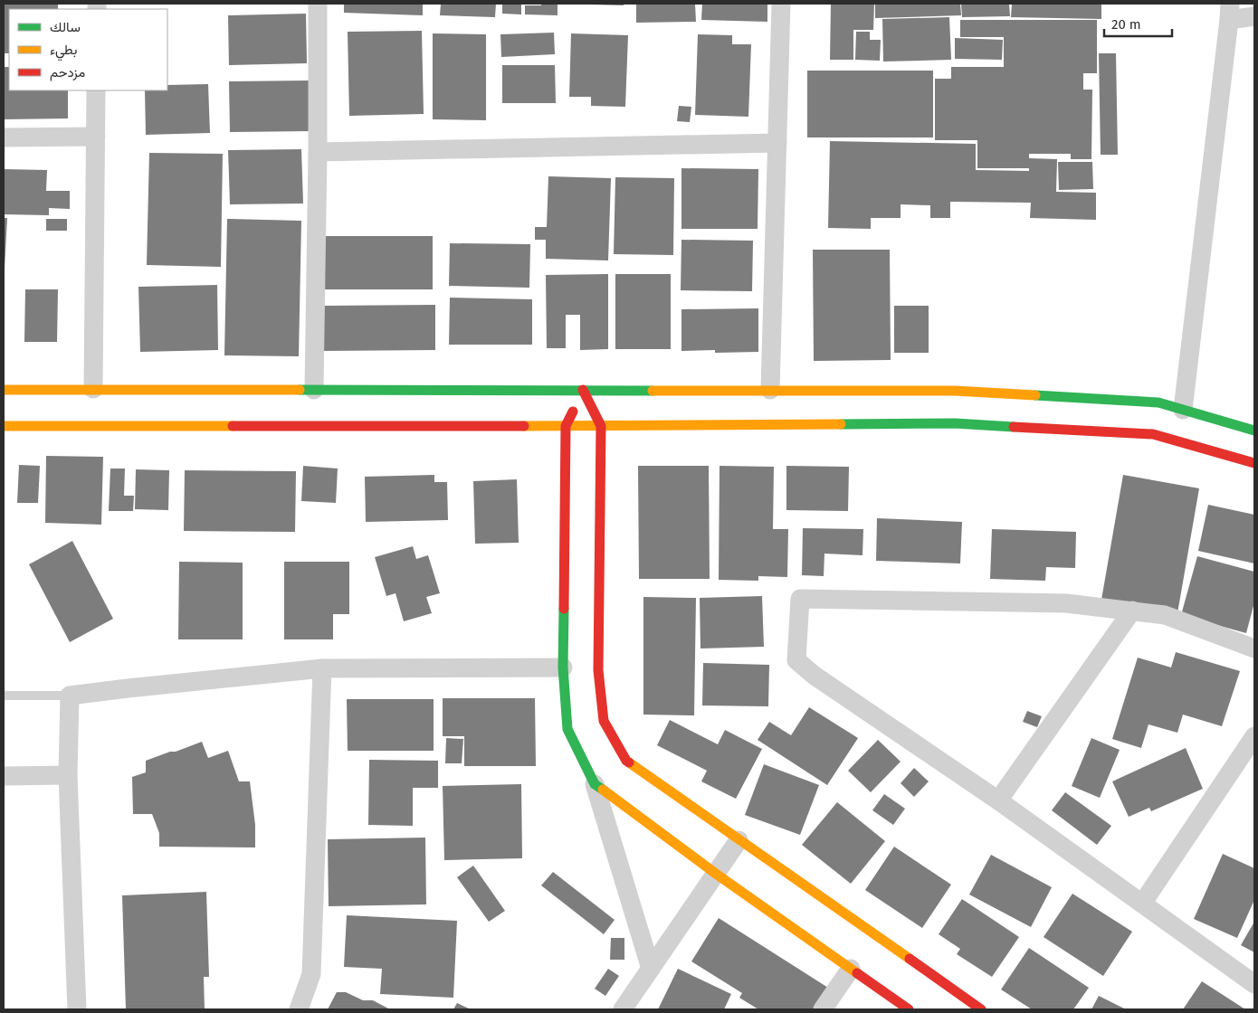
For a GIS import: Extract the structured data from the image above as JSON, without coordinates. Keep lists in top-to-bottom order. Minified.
{"legend":["سالك","بطيء","مزدحم"],"scale_bar":"20 m"}
